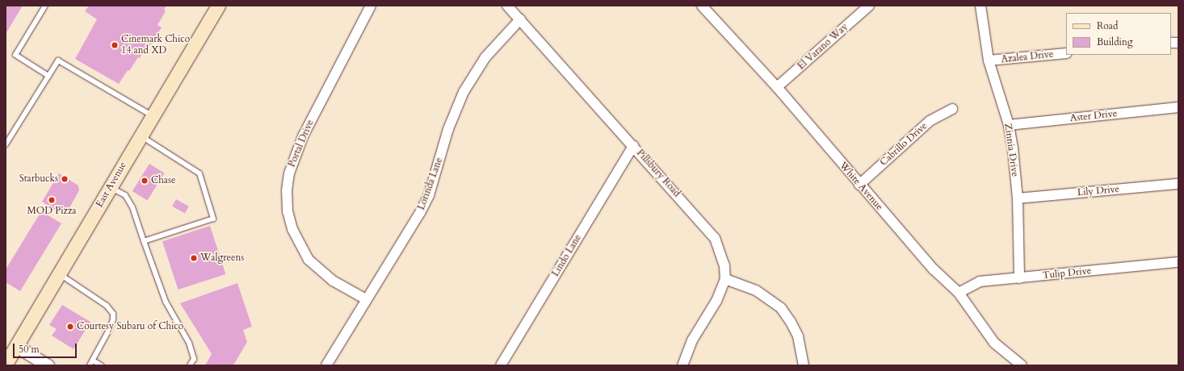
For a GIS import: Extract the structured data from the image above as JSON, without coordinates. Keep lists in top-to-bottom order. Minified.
{"streets":{"main road":["East Avenue"],"street":["El Varano Way","Azalea Drive","Aster Drive","Portal Drive","Cabrillo Drive","Zinnia Drive","Pillsbury Road","Lorinda Lane","White Avenue","Lily Drive","Lindo Lane","Tulip Drive"]},"crossings":[["El Varano Way","White Avenue"],["Azalea Drive","Zinnia Drive"],["Aster Drive","Zinnia Drive"],["Portal Drive","Lorinda Lane"],["Cabrillo Drive","White Avenue"],["Zinnia Drive","Lily Drive"],["Zinnia Drive","Tulip Drive"],["Pillsbury Road","Lorinda Lane"],["Pillsbury Road","Lindo Lane"],["White Avenue","Tulip Drive"]],"places":["Cinemark Chico 14 and XD","Starbucks","Chase","MOD Pizza","Walgreens","Courtesy Subaru of Chico"],"legend":["Road","Building"],"scale_bar":"50 m"}
